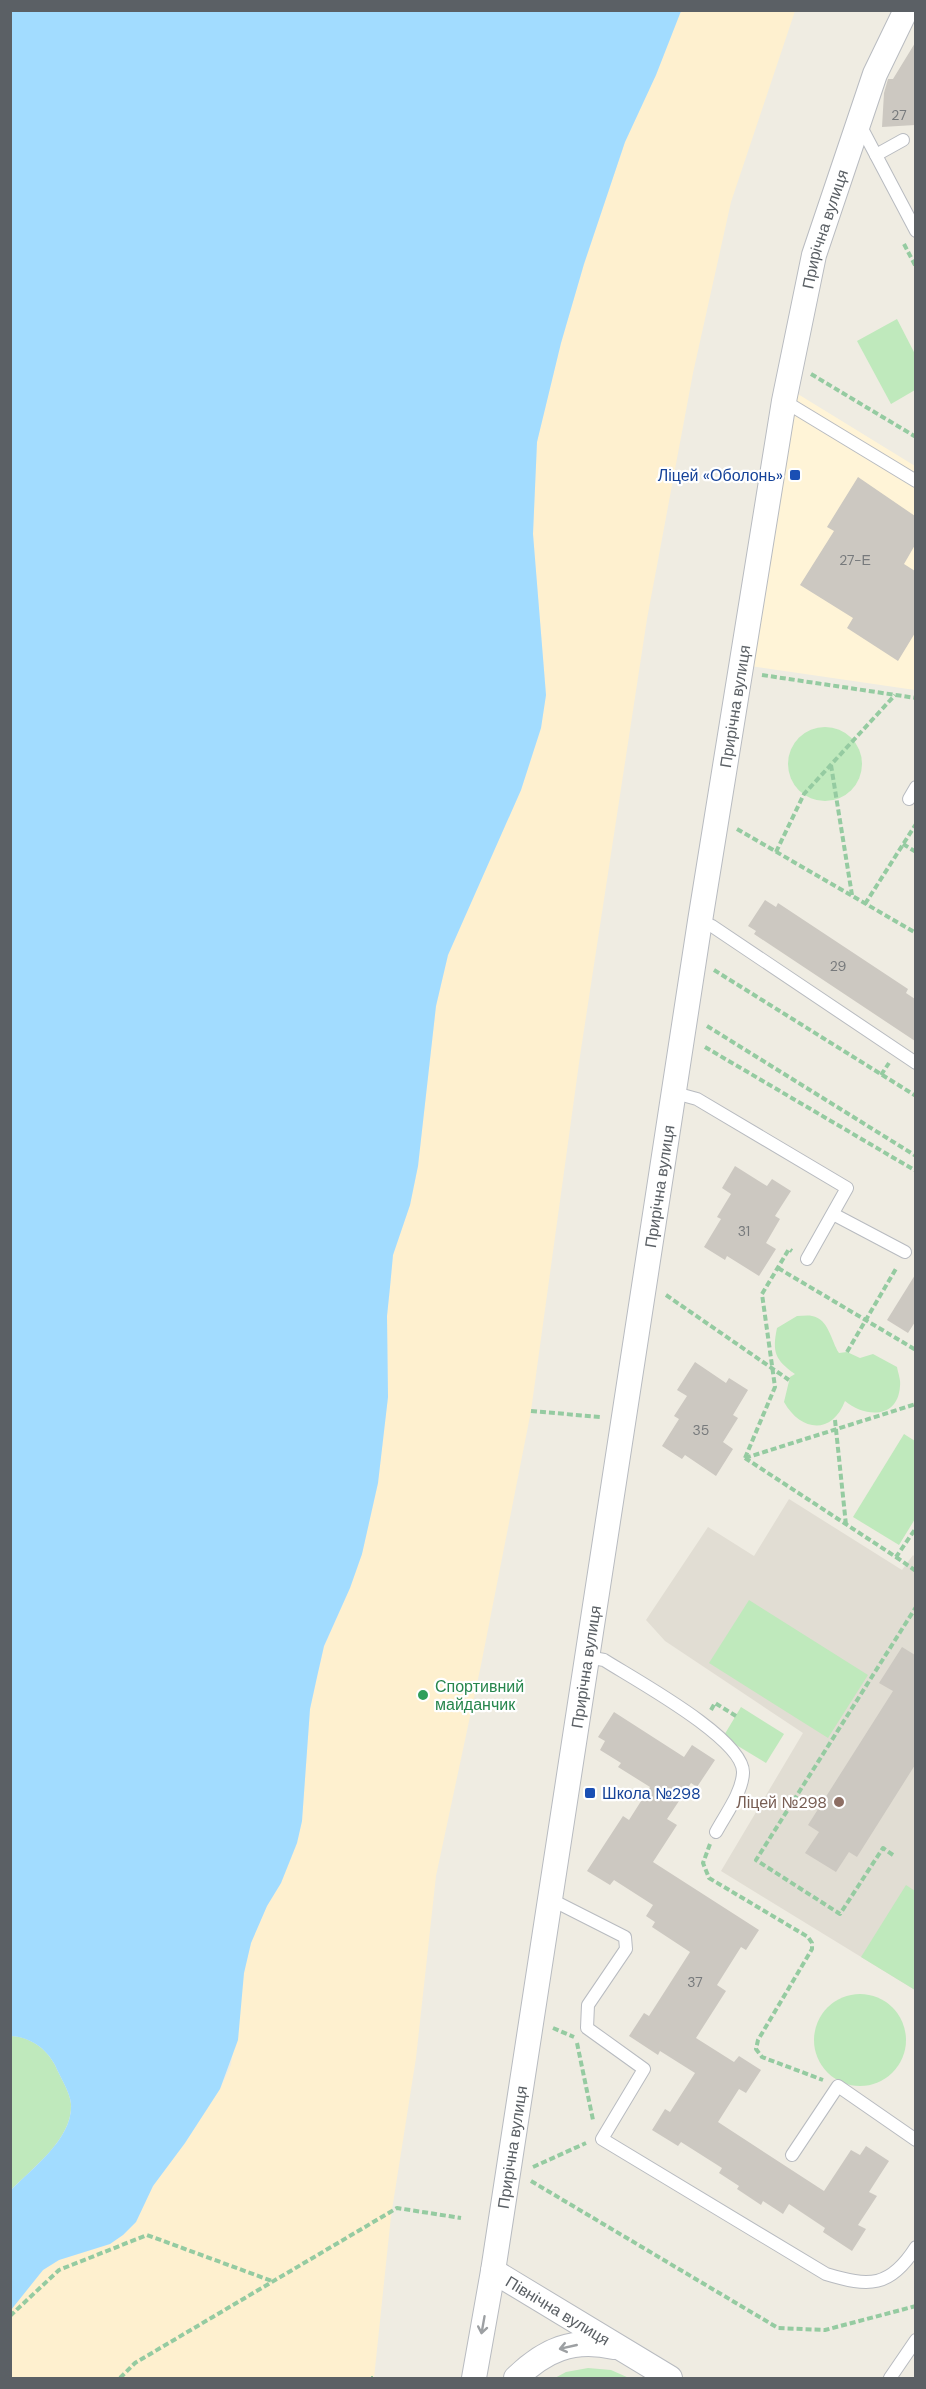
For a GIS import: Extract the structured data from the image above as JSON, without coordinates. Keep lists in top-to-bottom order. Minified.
{"streets":{"street":["Прирічна вулиця","Північна вулиця"]},"crossings":[["Прирічна вулиця","Північна вулиця"]],"places":{"transit":["Ліцей «Оболонь»","Школа №298"],"other":["Спортивний майданчик","Ліцей №298"]},"house_numbers":["27","27-Е","29","31","35","37"]}
